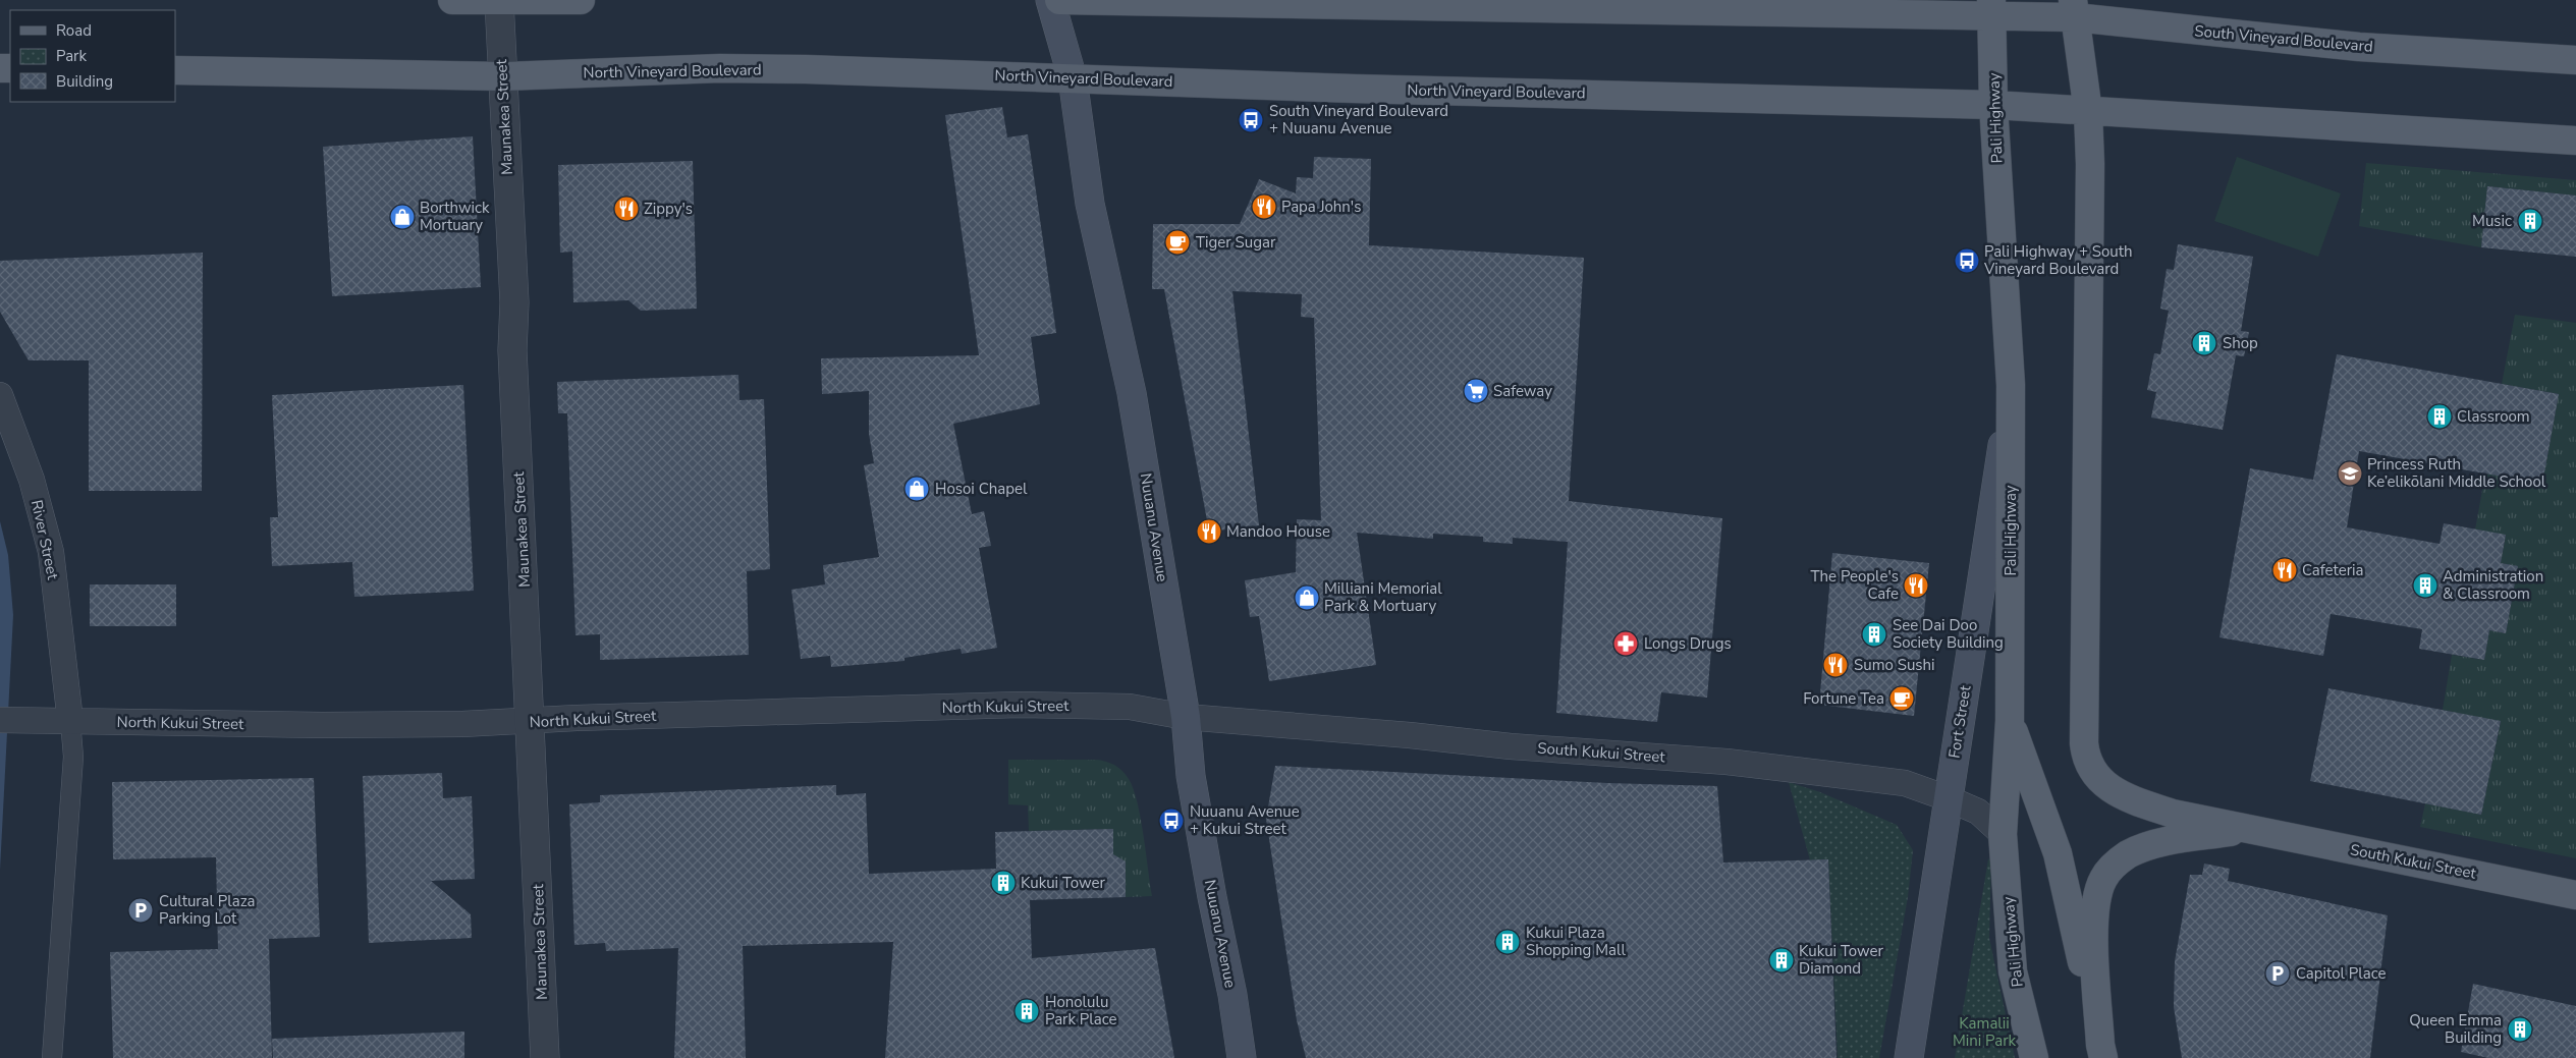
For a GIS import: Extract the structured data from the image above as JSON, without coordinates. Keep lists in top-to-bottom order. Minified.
{"streets":{"main road":["South Vineyard Boulevard","North Vineyard Boulevard","Pali Highway","Nuuanu Avenue","Fort Street","South Kukui Street"],"street":["Maunakea Street","River Street","North Kukui Street"]},"crossings":[["South Vineyard Boulevard","Pali Highway"],["North Vineyard Boulevard","Maunakea Street"],["North Vineyard Boulevard","Pali Highway"],["North Vineyard Boulevard","Nuuanu Avenue"],["Maunakea Street","North Kukui Street"],["Pali Highway","Fort Street"],["Pali Highway","South Kukui Street"],["Nuuanu Avenue","North Kukui Street"],["Nuuanu Avenue","South Kukui Street"],["River Street","North Kukui Street"],["North Kukui Street","South Kukui Street"],["Fort Street","South Kukui Street"]],"parks":["Kamalii Mini Park"],"places":{"bus stop":["South Vineyard Boulevard + Nuuanu Avenue","Pali Highway + South Vineyard Boulevard","Nuuanu Avenue + Kukui Street"],"restaurant":["Papa John's","Zippy's","Mandoo House","Cafeteria","The People's Cafe","Sumo Sushi"],"shop":["Borthwick Mortuary","Hosoi Chapel","Milliani Memorial Park & Mortuary"],"building":["Music","Shop","Classroom","Administration & Classroom","See Dai Doo Society Building","Kukui Tower","Kukui Plaza Shopping Mall","Kukui Tower Diamond","Honolulu Park Place","Queen Emma Building"],"cafe":["Tiger Sugar","Fortune Tea"],"supermarket":["Safeway"],"school or university":["Princess Ruth Ke’elikōlani Middle School"],"pharmacy":["Longs Drugs"],"parking":["Cultural Plaza Parking Lot","Capitol Place"]},"legend":["Road","Park","Building"]}
